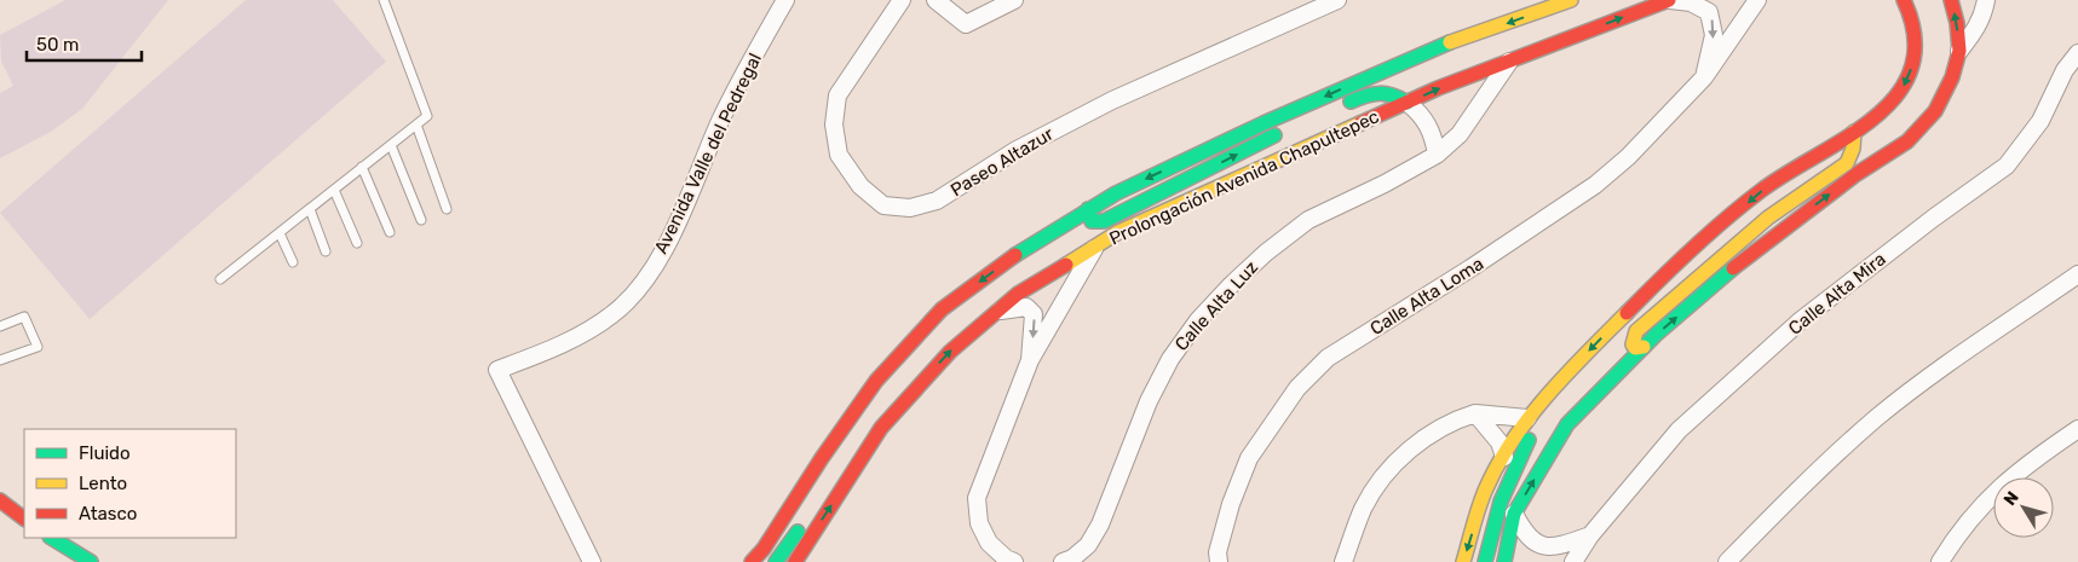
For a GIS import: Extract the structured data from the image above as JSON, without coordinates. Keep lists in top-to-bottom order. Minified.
{"streets":{"street":["Avenida Valle del Pedregal","Paseo Altazur","Prolongación Avenida Chapultepec","Calle Alta Mira","Calle Alta Loma","Calle Alta Luz"]},"crossings":[["Prolongación Avenida Chapultepec","Calle Alta Luz"]],"legend":["Fluido","Lento","Atasco"],"scale_bar":"50 m","north":"top left"}
